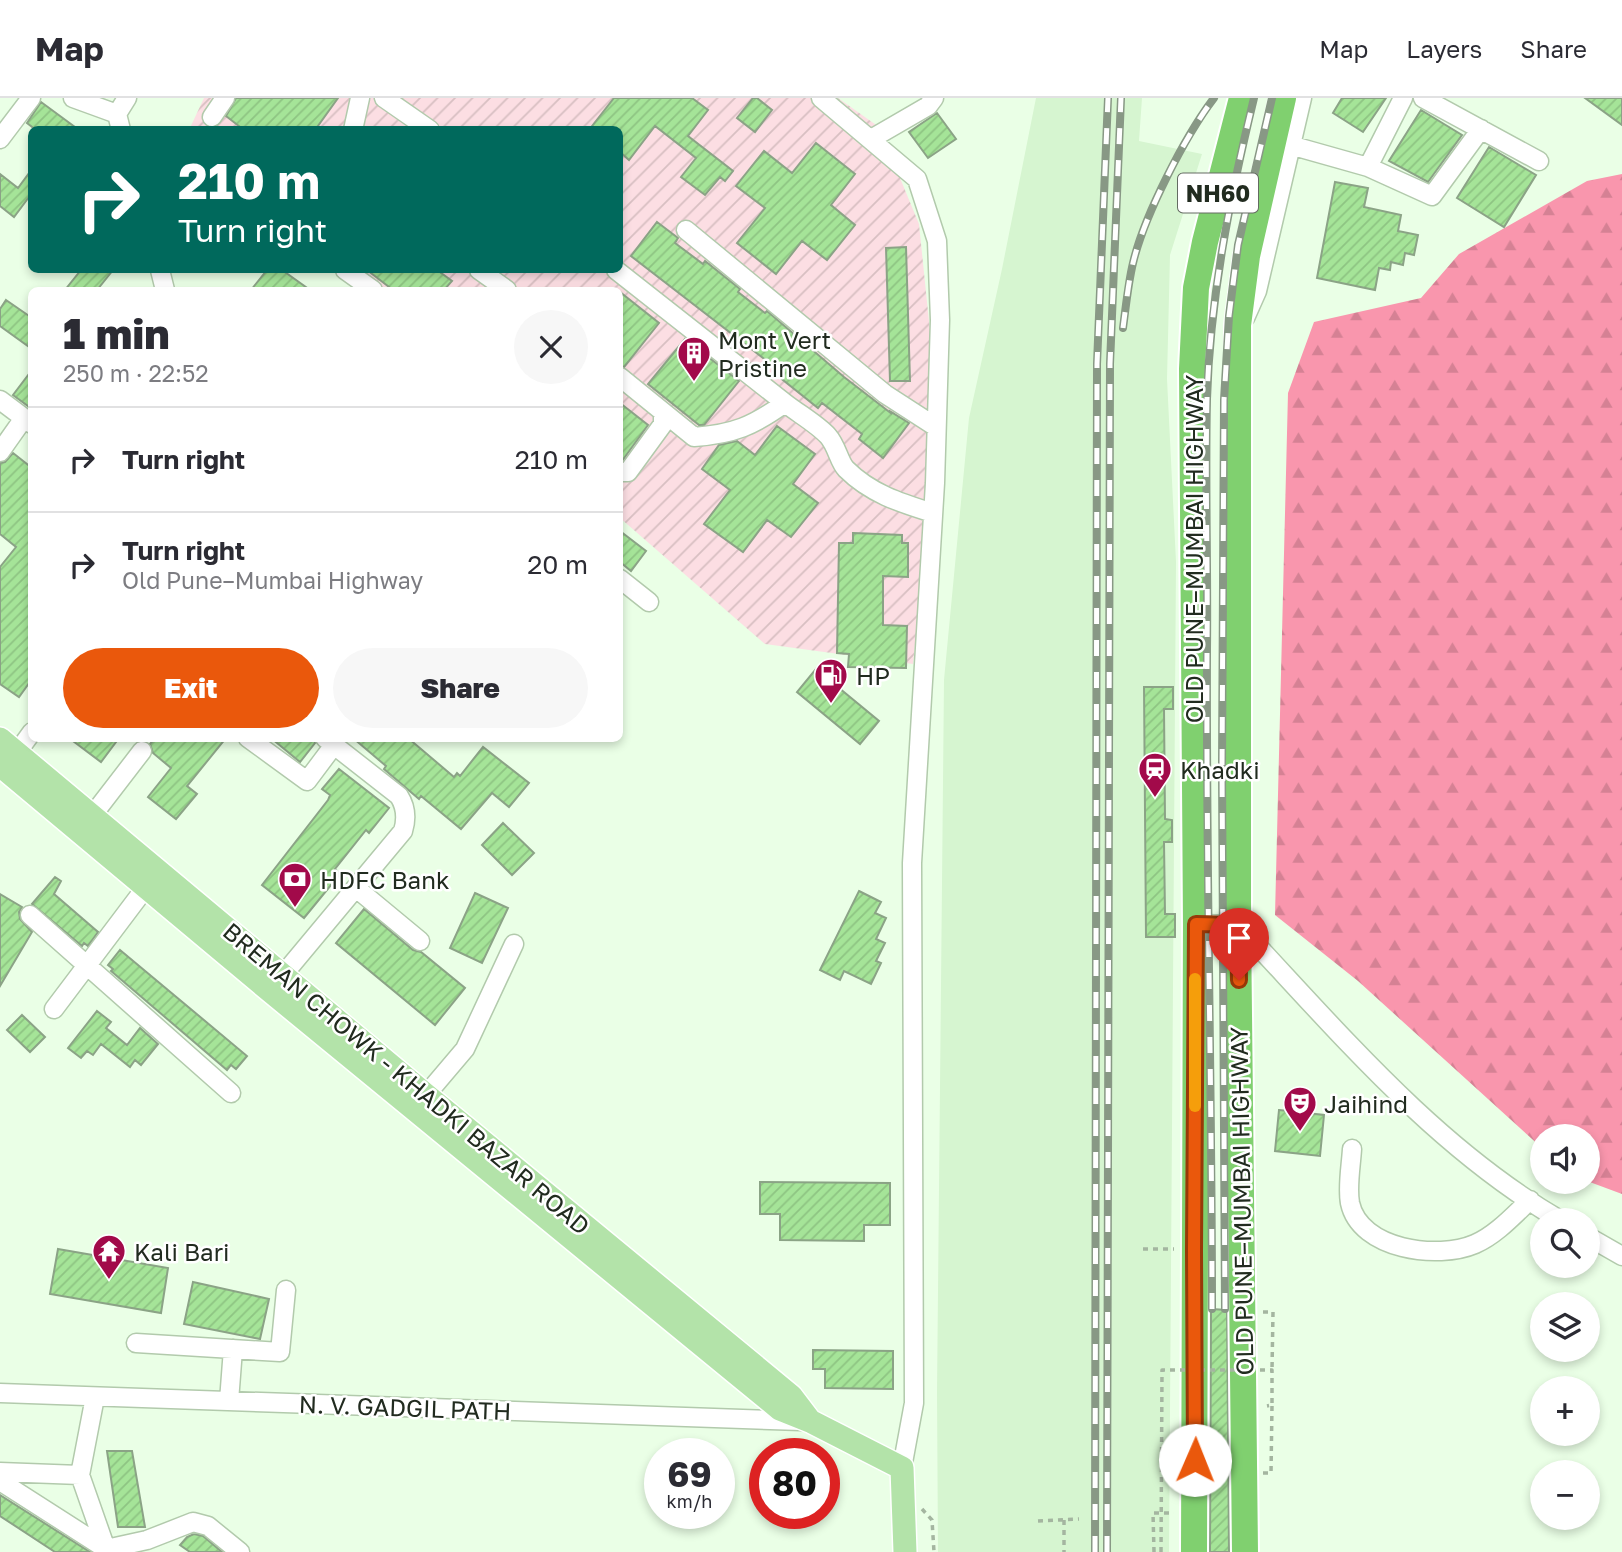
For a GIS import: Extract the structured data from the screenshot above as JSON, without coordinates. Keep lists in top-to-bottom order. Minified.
{"streets":{"highway":["NH60","OLD PUNE–MUMBAI HIGHWAY"],"main road":["BREMAN CHOWK - KHADKI BAZAR ROAD"],"street":["N. V. GADGIL PATH"]},"crossings":[["BREMAN CHOWK - KHADKI BAZAR ROAD","N. V. GADGIL PATH"]],"places":{"building":["Mont Vert Pristine"],"fuel station":["HP"],"station":["Khadki"],"bank":["HDFC Bank"],"theatre":["Jaihind"],"temple":["Kali Bari"]},"page":{"header":"Map","nav":["Map","Layers","Share"],"turn":["210 m","Turn right"],"heading":["1 min","250 m · 22:52"],"list":[{"name":"Turn right","value":"210 m"},{"name":"Turn right","note":"Old Pune–Mumbai Highway","value":"20 m"}],"buttons":["Exit","Share"],"map_buttons":["+","−"],"speed":"69 km/h","limit":"80"}}
